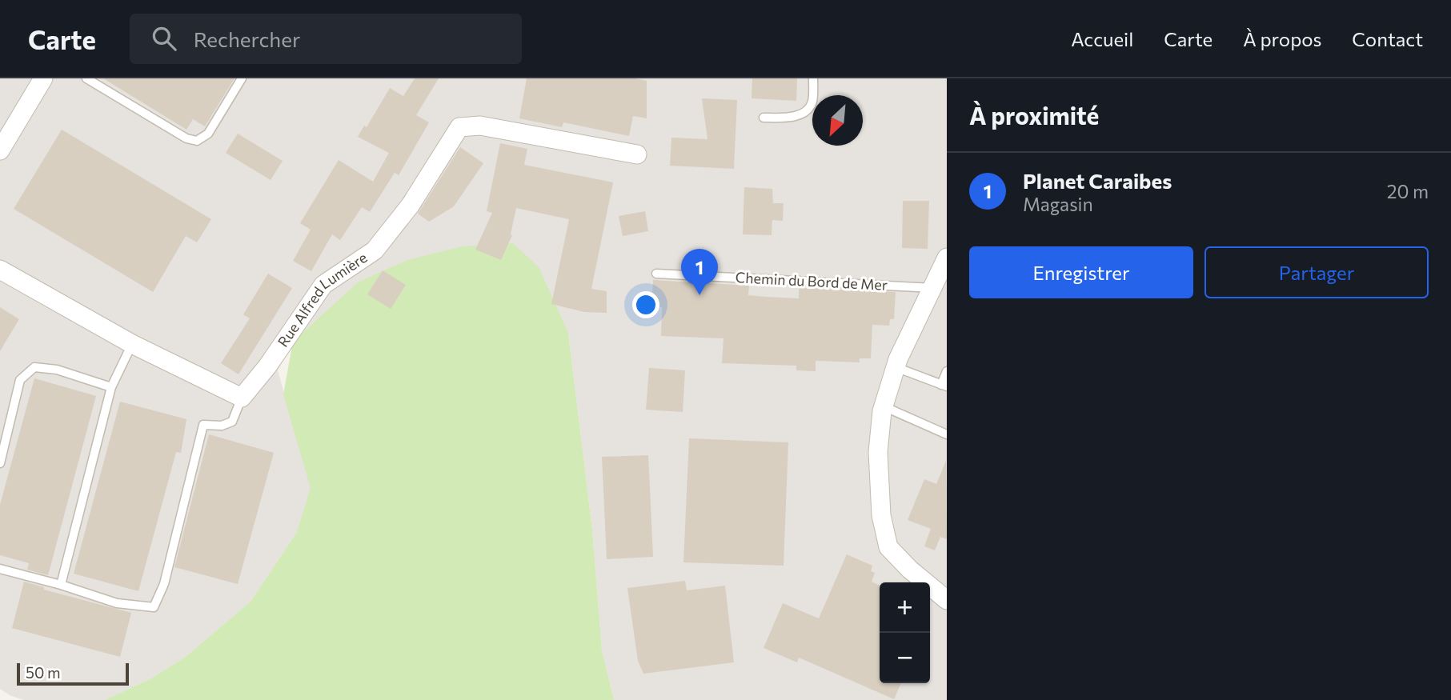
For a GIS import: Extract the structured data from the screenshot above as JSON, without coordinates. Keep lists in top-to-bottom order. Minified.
{"streets":{"street":["Rue Alfred Lumière"],"lane":["Chemin du Bord de Mer"]},"scale_bar":"50 m","north":"bottom left","page":{"header":"Carte","search":"Rechercher","nav":["Accueil","Carte","À propos","Contact"],"heading":"À proximité","list":[{"mark":"1","name":"Planet Caraibes","note":"Magasin","value":"20 m"}],"buttons":["Enregistrer","Partager"],"pins":"1","map_buttons":["+","−"],"scale":"50 m"}}
